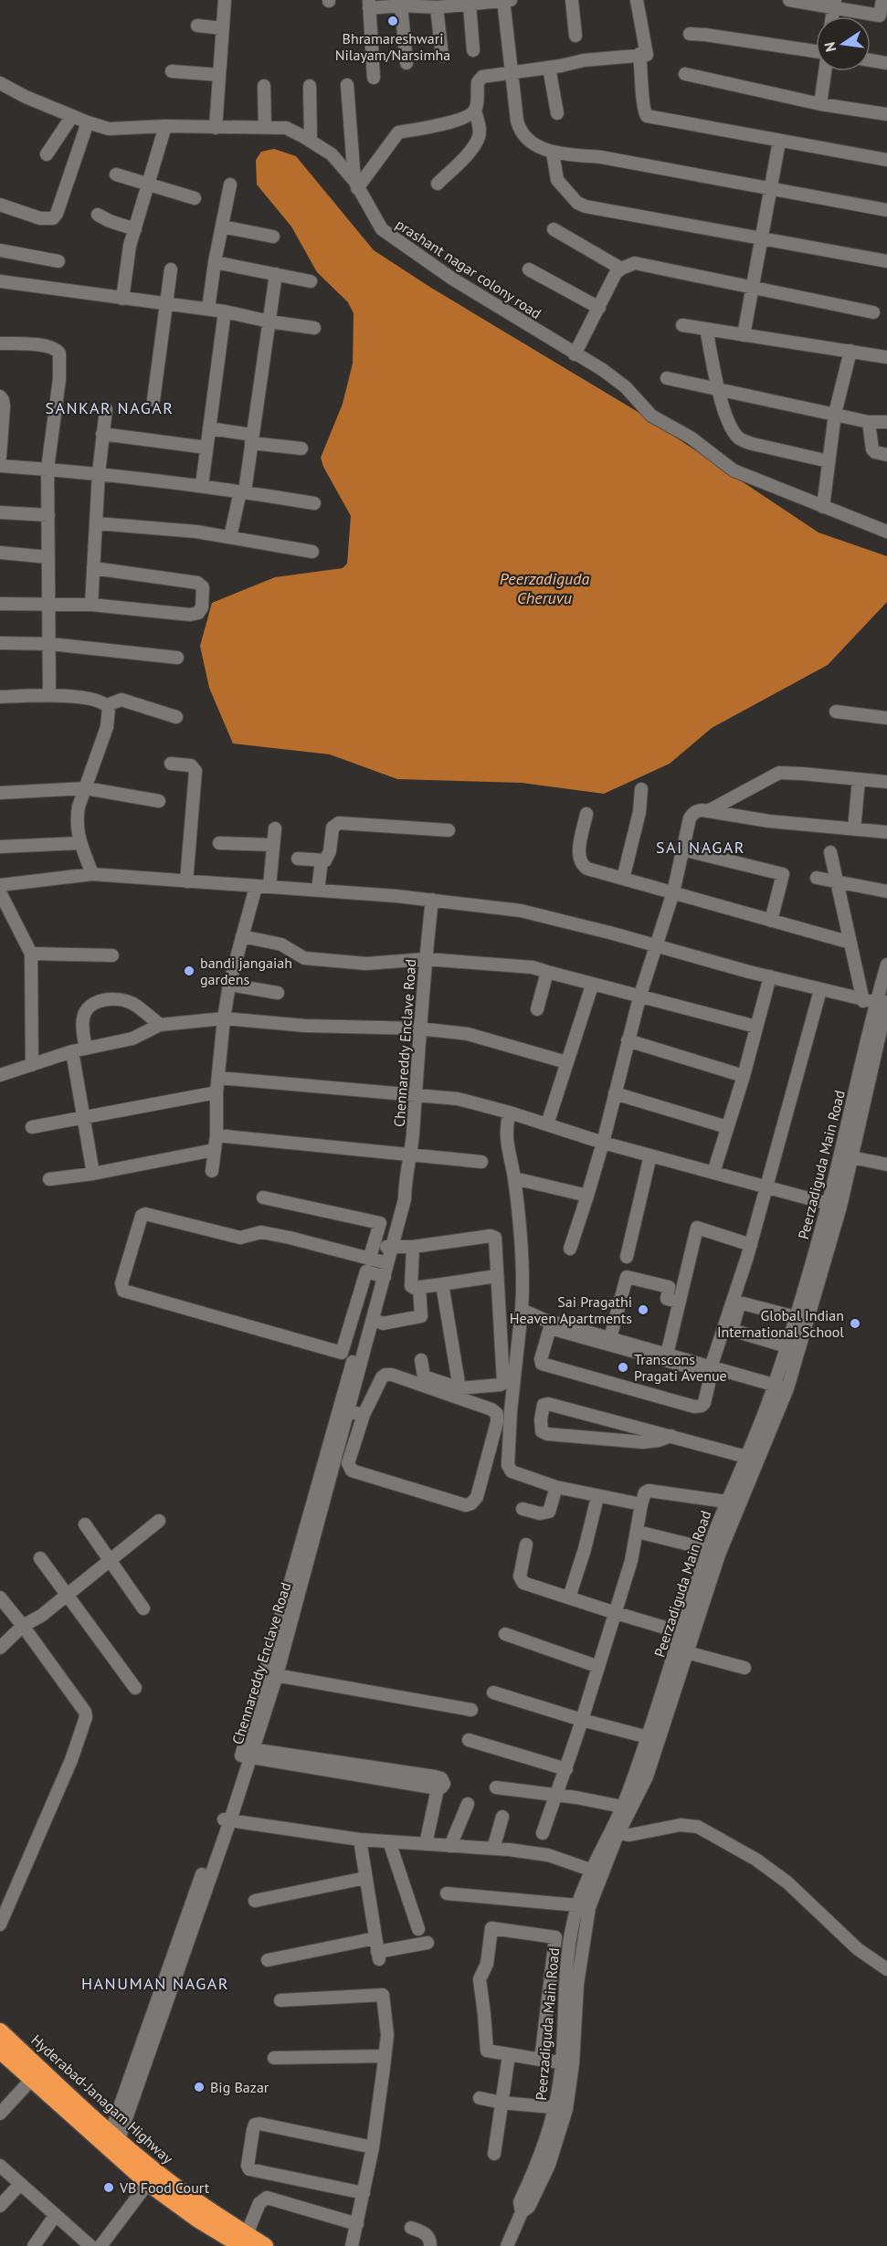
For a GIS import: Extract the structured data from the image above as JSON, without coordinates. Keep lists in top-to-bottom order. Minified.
{"streets":{"highway":["Hyderabad-Janagam Highway"],"street":["prashant nagar colony road","Chennareddy Enclave Road","Peerzadiguda Main Road"]},"crossings":[["Chennareddy Enclave Road","Hyderabad-Janagam Highway"]],"districts":["SANKAR NAGAR","SAI NAGAR","HANUMAN NAGAR"],"water":["Peerzadiguda Cheruvu"],"places":["Bhramareshwari Nilayam/Narsimha","bandi jangaiah gardens","Sai Pragathi Heaven Apartments","Global Indian International School","Transcons Pragati Avenue","Big Bazar","VB Food Court"],"north":"left"}
